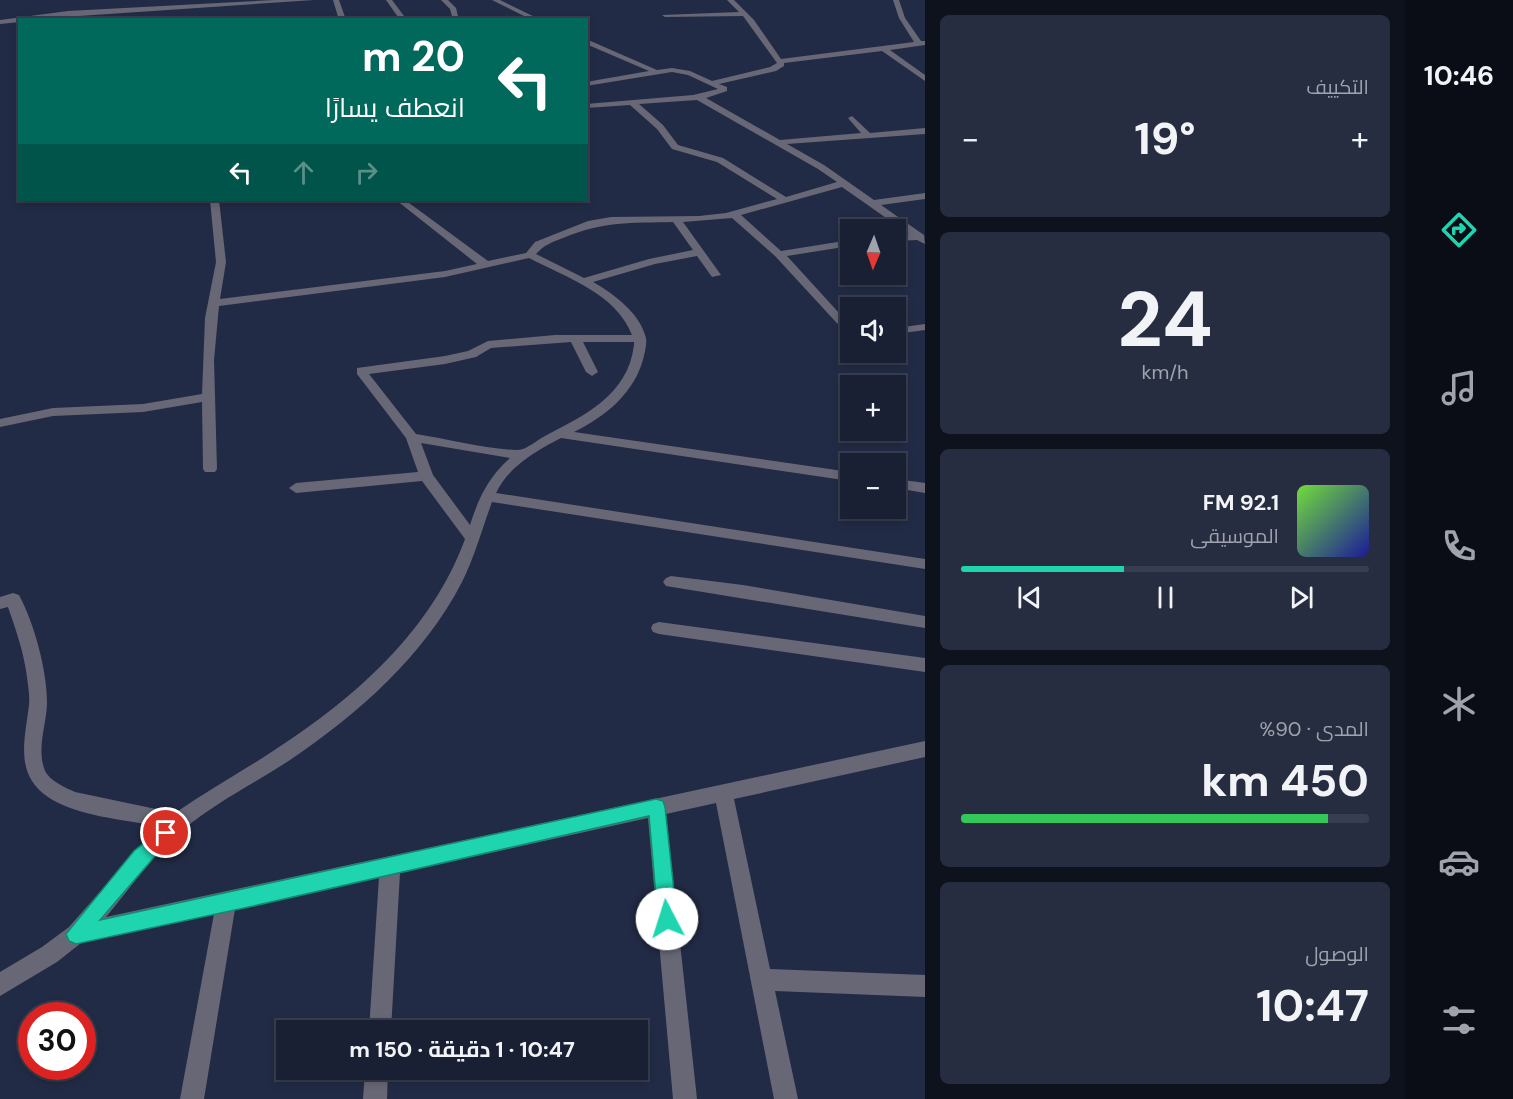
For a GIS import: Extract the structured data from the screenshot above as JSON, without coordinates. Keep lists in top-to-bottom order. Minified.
{"north":"bottom","page":{"tabs":"10:46","tile":["التكييف",["24","km/h"],["المدى · 90%","450 km"],["الوصول","10:47"]],"turn":["20 m","انعطف يسارًا"],"heat":["−","19°","+"],"map_buttons":["+","−"],"song":["92.1 FM","الموسيقى"],"limit":"30","trip":"10:47 · 1 دقيقة · 150 m"}}
